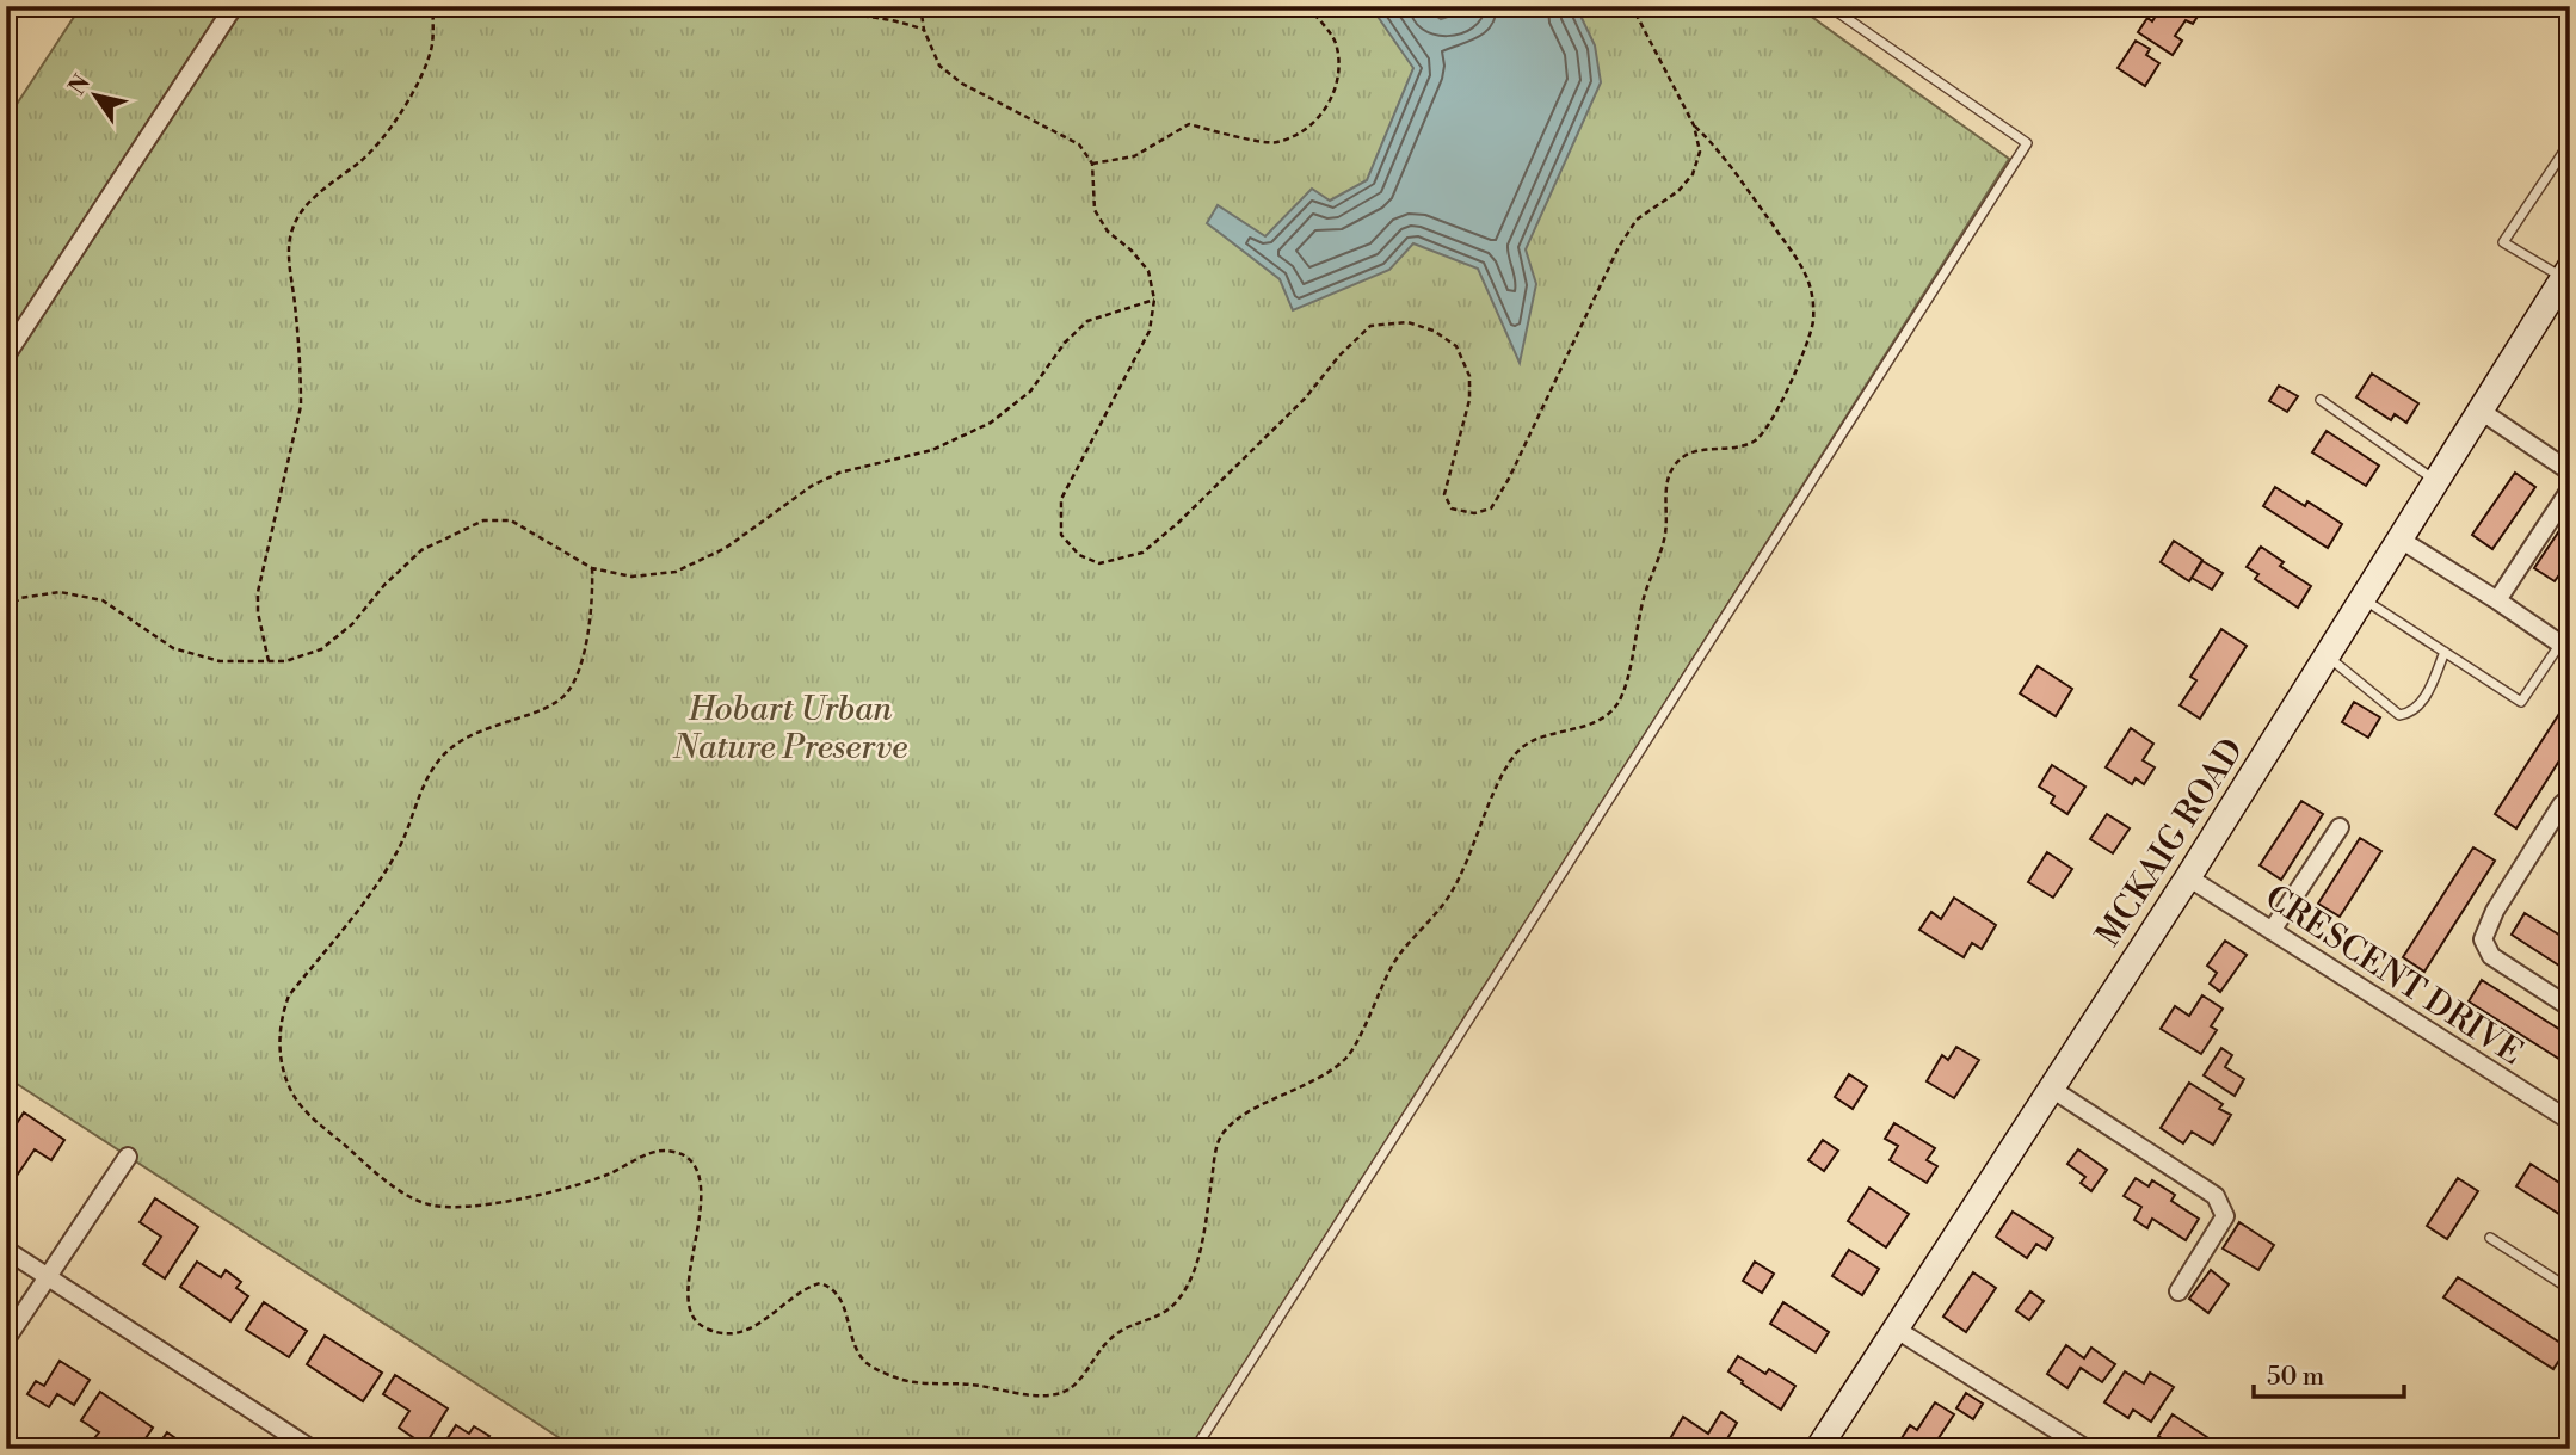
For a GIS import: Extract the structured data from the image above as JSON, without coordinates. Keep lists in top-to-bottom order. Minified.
{"streets":{"street":["MCKAIG ROAD","CRESCENT DRIVE"]},"crossings":[["MCKAIG ROAD","CRESCENT DRIVE"]],"parks":["Hobart Urban Nature Preserve"],"scale_bar":"50 m","north":"top left"}
